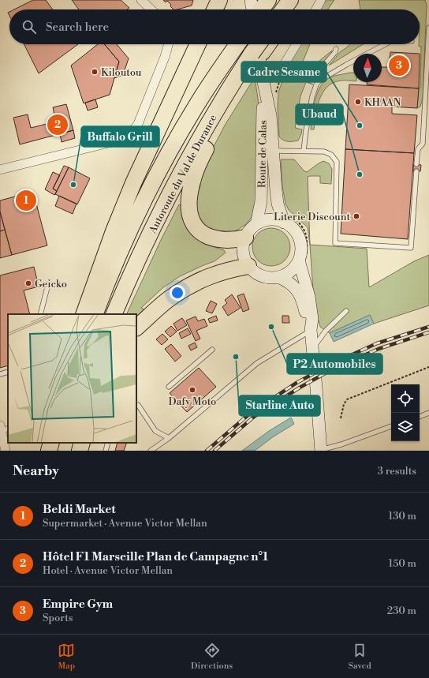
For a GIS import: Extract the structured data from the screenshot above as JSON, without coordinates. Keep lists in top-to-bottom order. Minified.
{"streets":{"highway":["Autoroute du Val de Durance"],"main road":["Route de Calas"]},"crossings":[["Route de Calas","Autoroute du Val de Durance"]],"places":["Kiloutou","KHAAN","Cadre Sesame","Ubaud","Buffalo Grill","Literie Discount","Geicko","P2 Automobiles","Starline Auto","Dafy Moto"],"north":"top","page":{"search":"Search here","pins":["3","2","1"],"heading":["Nearby","3 results"],"list":[{"mark":"1","name":"Beldi Market","note":"Supermarket · Avenue Victor Mellan","value":"130 m"},{"mark":"2","name":"Hôtel F1 Marseille Plan de Campagne n°1","note":"Hotel · Avenue Victor Mellan","value":"150 m"},{"mark":"3","name":"Empire Gym","note":"Sports","value":"230 m"}],"nav":["Map","Directions","Saved"]}}
